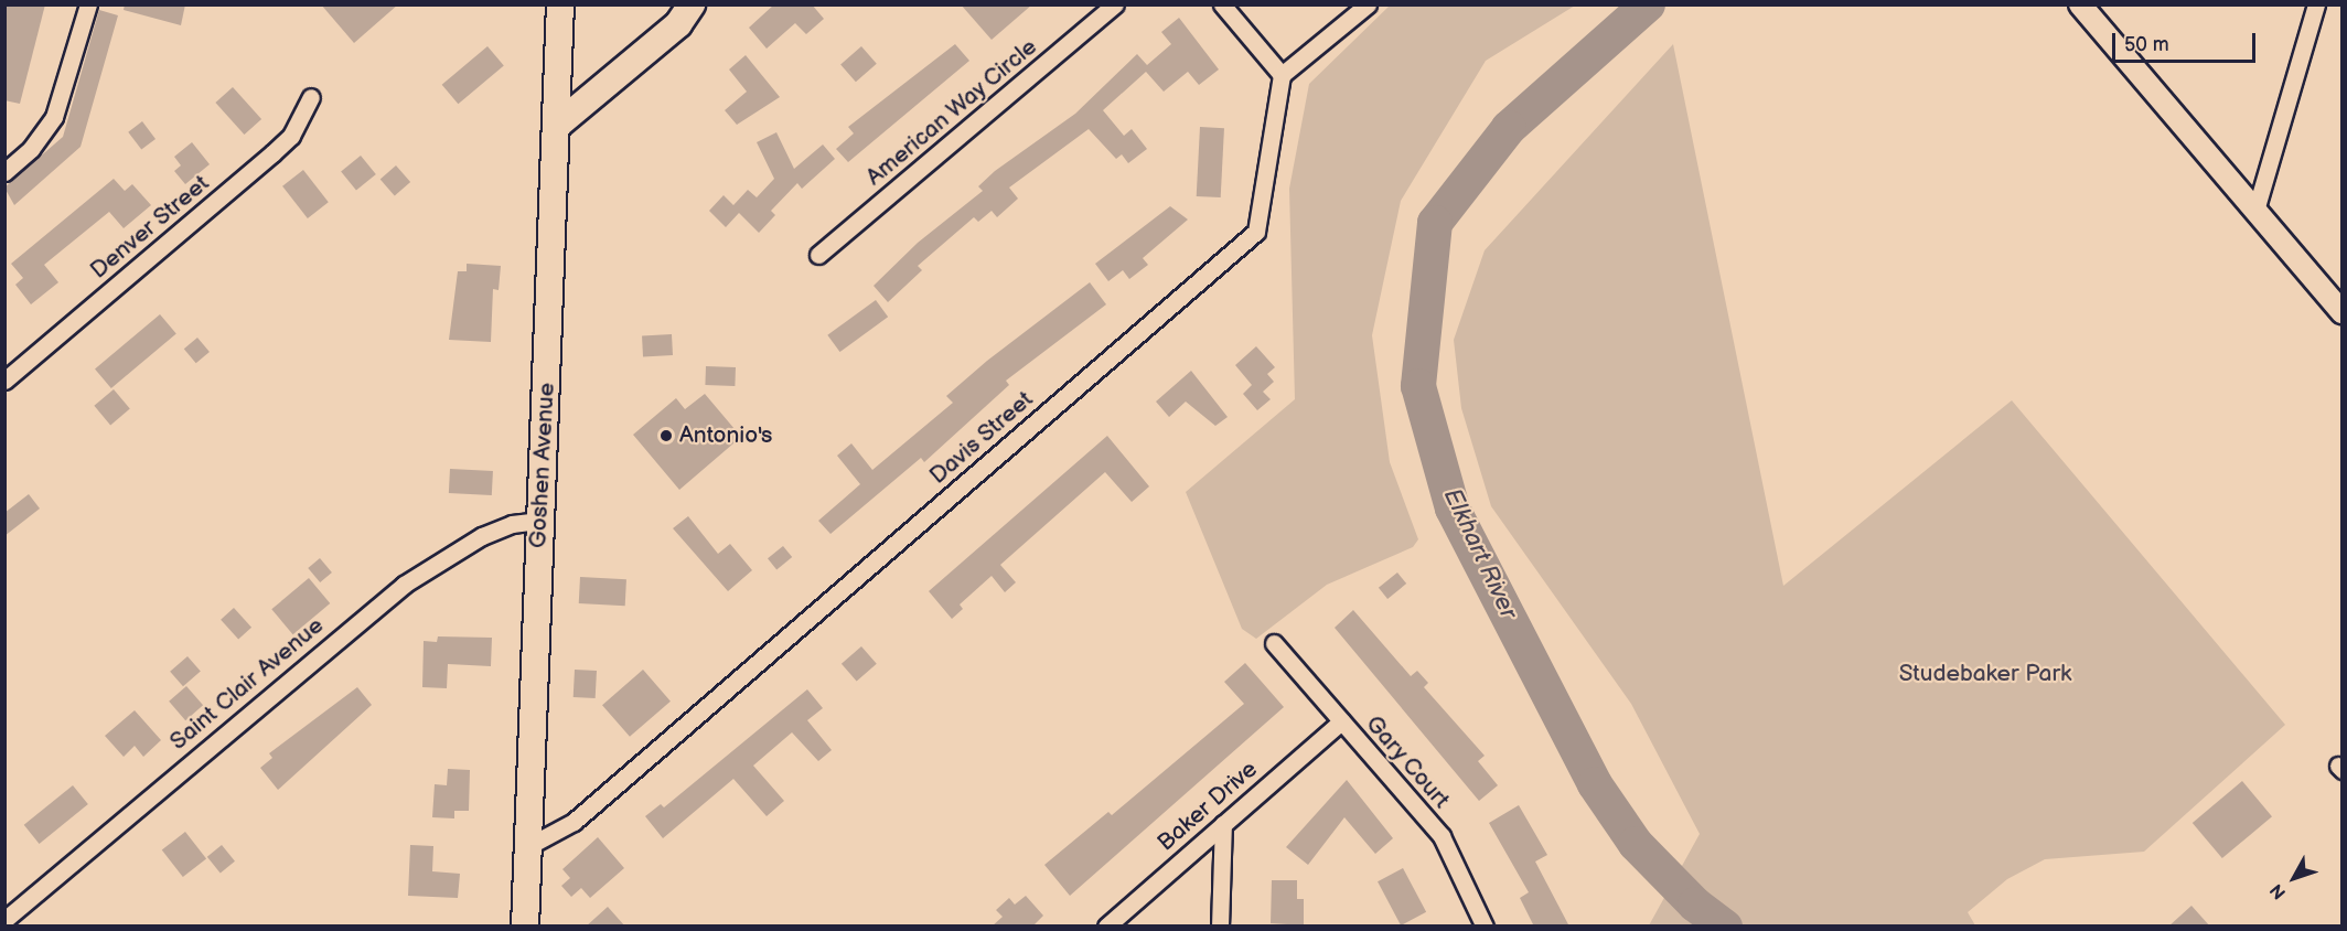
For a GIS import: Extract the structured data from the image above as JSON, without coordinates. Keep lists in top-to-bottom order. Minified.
{"streets":{"main road":["Goshen Avenue"],"street":["American Way Circle","Denver Street","Davis Street","Saint Clair Avenue","Gary Court","Baker Drive"]},"crossings":[["Davis Street","Goshen Avenue"],["Goshen Avenue","Saint Clair Avenue"],["Gary Court","Baker Drive"]],"water":["Elkhart River"],"parks":["Studebaker Park"],"places":["Antonio's"],"scale_bar":"50 m","north":"bottom left"}
